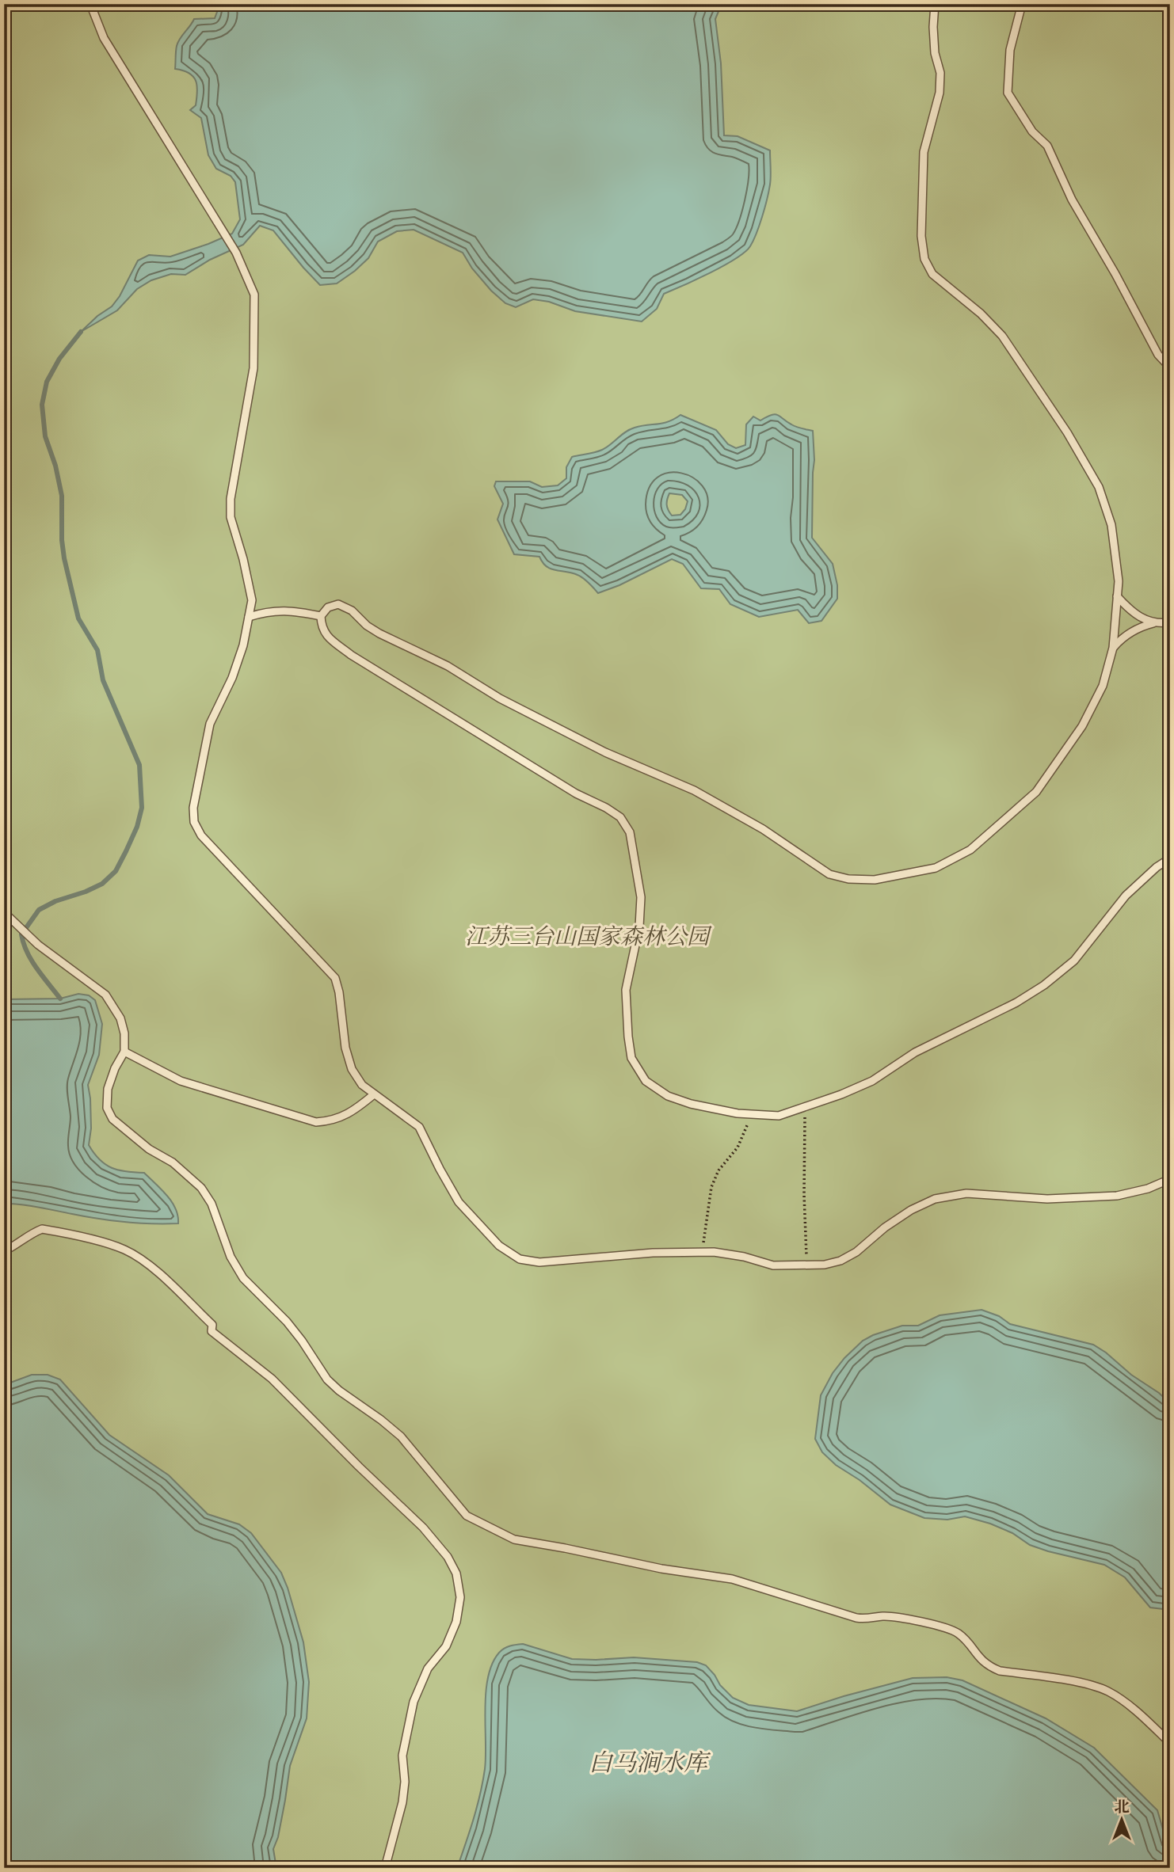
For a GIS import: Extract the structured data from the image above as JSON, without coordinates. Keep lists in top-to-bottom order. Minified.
{"water":["白马涧水库"],"parks":["江苏三台山国家森林公园"],"north":"top"}
